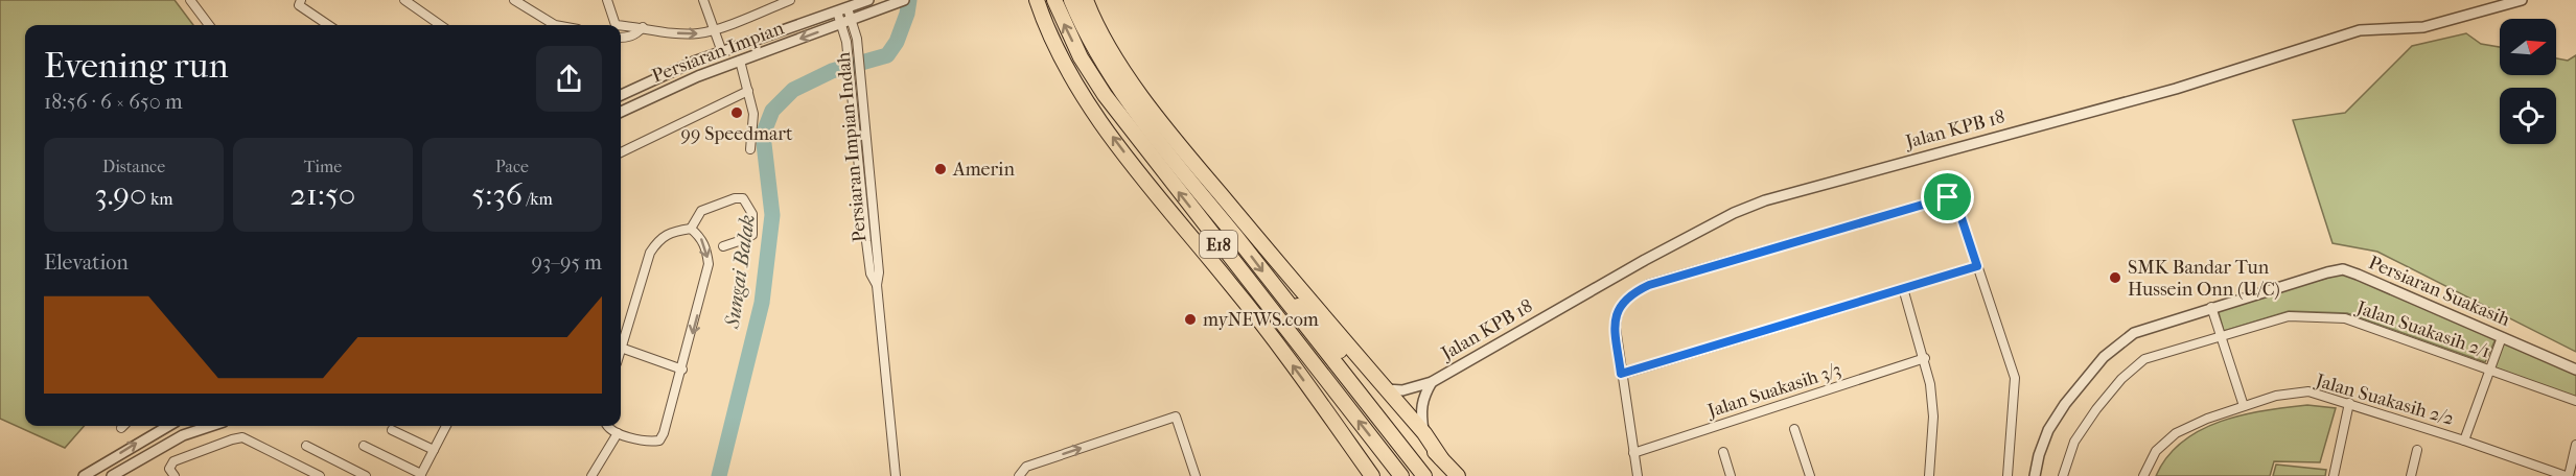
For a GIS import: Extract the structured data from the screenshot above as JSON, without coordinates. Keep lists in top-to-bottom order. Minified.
{"streets":{"highway":["E18"],"street":["Persiaran Impian","Jalan KPB 18","Persiaran Impian Indah","Persiaran Suakasih","Jalan Suakasih 2/1","Jalan Suakasih 3/3","Jalan Suakasih 2/2"]},"crossings":[["Persiaran Impian","Persiaran Impian Indah"]],"water":["Sungai Balak"],"places":["99 Speedmart","Amerin","SMK Bandar Tun Hussein Onn (U/C)","myNEWS.com"],"north":"right","page":{"heading":["Evening run","18:56 · 6 × 650 m"],"stats":[["Distance","3.90 km"],["Time","21:50"],["Pace","5:36 /km"]],"chart":["Elevation","93–95 m"]}}
